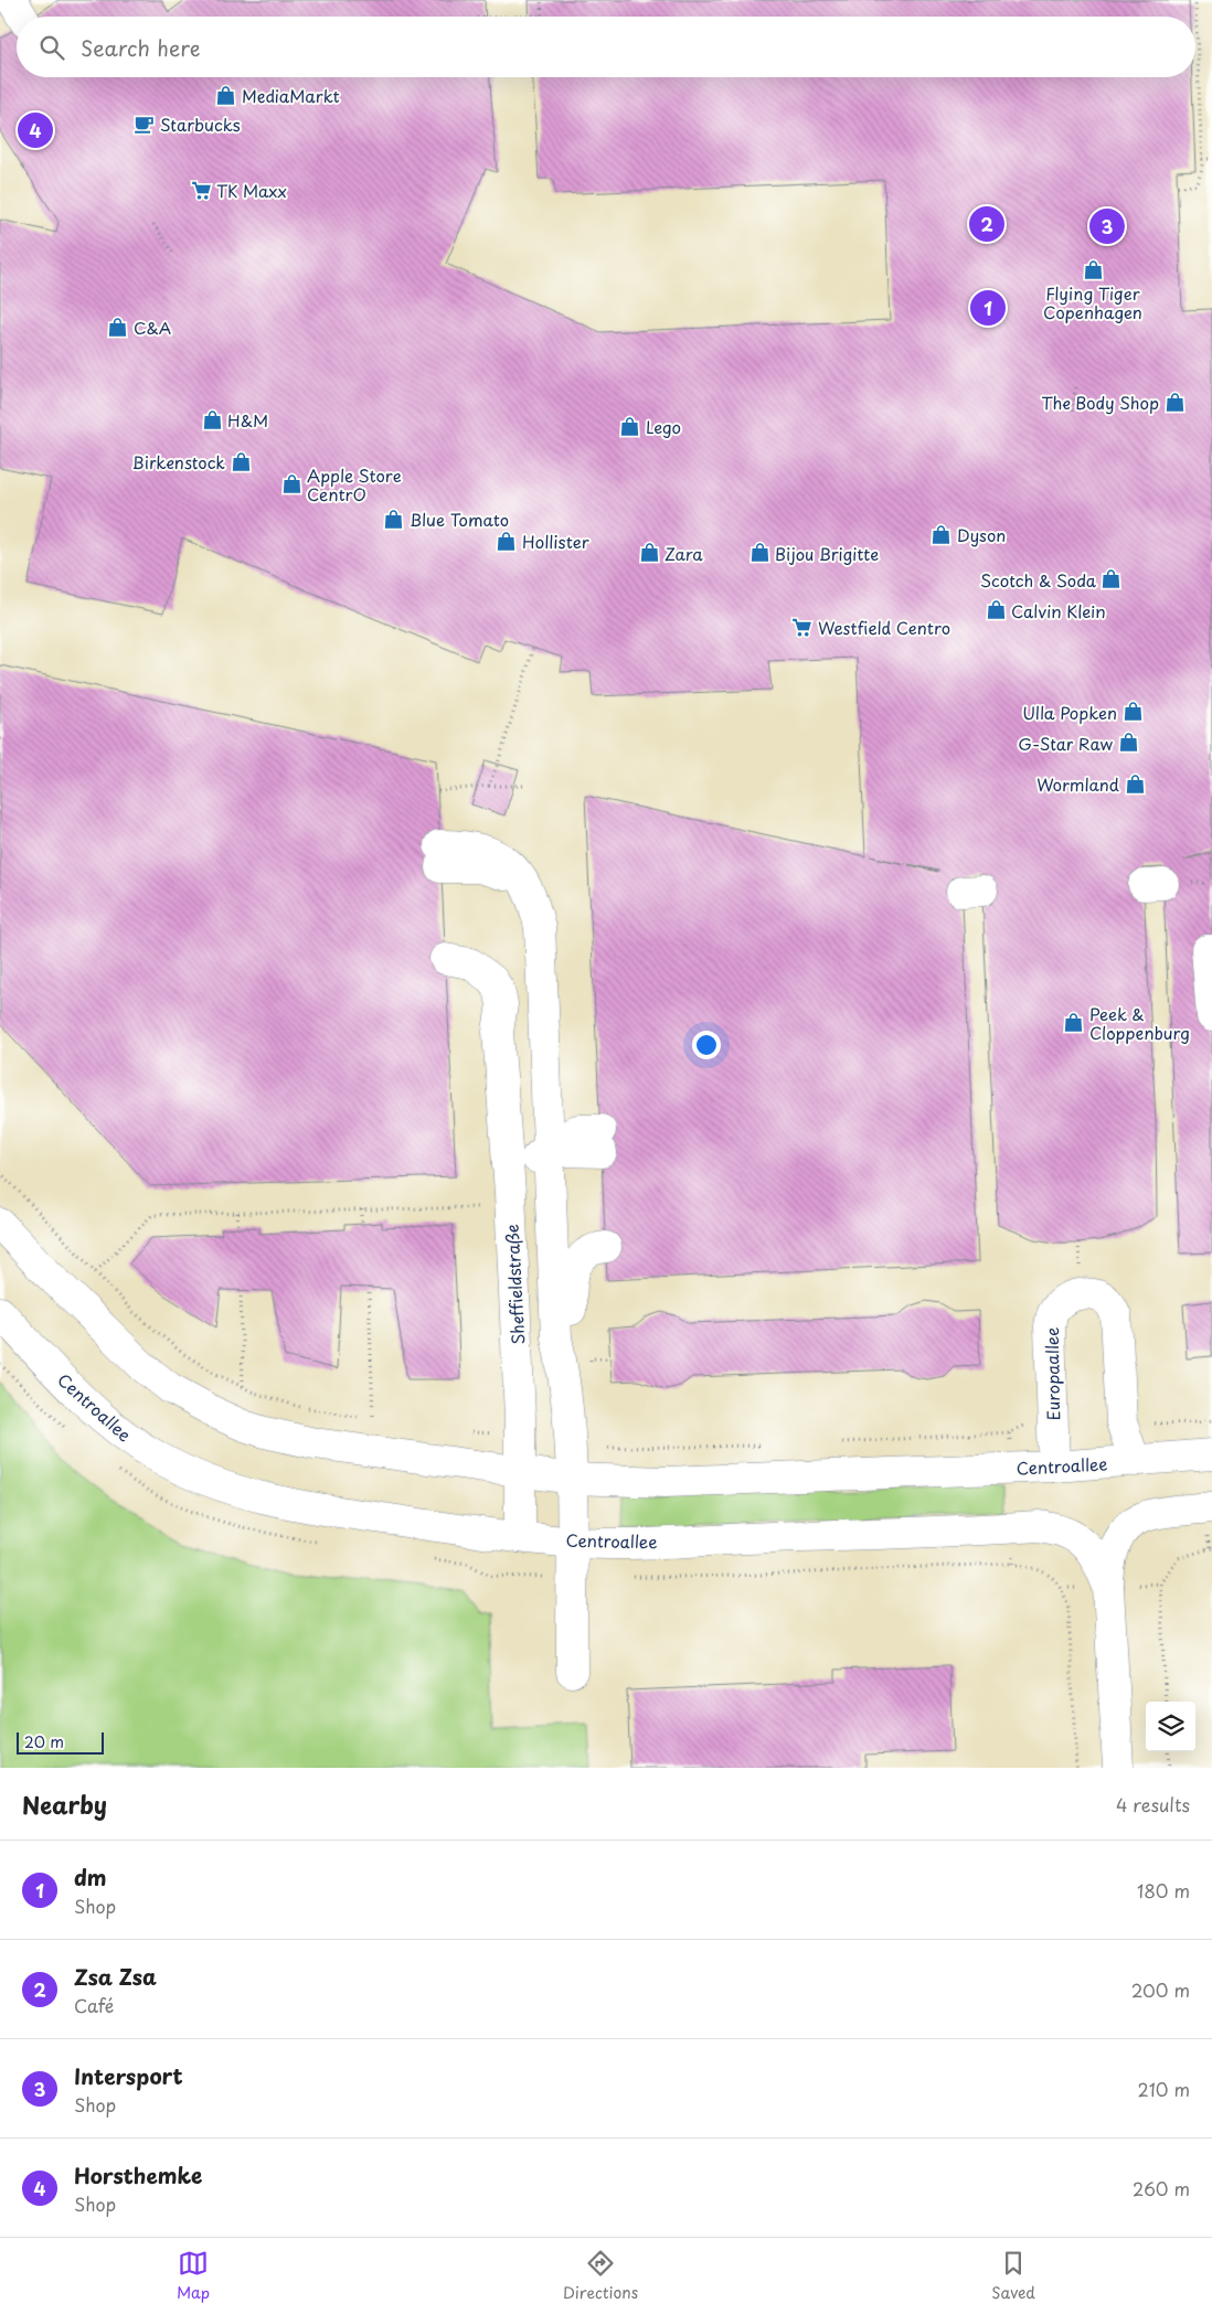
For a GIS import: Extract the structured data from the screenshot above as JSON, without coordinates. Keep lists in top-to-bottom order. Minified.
{"streets":{"street":["Sheffieldstraße","Europaallee","Centroallee"]},"crossings":[["Sheffieldstraße","Centroallee"],["Europaallee","Centroallee"]],"places":{"shop":["MediaMarkt","Flying Tiger Copenhagen","C&A","The Body Shop","H&M","Lego","Birkenstock","Apple Store CentrO","Blue Tomato","Dyson","Hollister","Zara","Bijou Brigitte","Scotch & Soda","Calvin Klein","Ulla Popken","G-Star Raw","Wormland","Peek & Cloppenburg"],"cafe":["Starbucks"],"supermarket":["TK Maxx","Westfield Centro"]},"scale_bar":"20 m","page":{"search":"Search here","pins":["4","2","3","1"],"scale":"20 m","heading":["Nearby","4 results"],"list":[{"mark":"1","name":"dm","note":"Shop","value":"180 m"},{"mark":"2","name":"Zsa Zsa","note":"Café","value":"200 m"},{"mark":"3","name":"Intersport","note":"Shop","value":"210 m"},{"mark":"4","name":"Horsthemke","note":"Shop","value":"260 m"}],"nav":["Map","Directions","Saved"]}}
